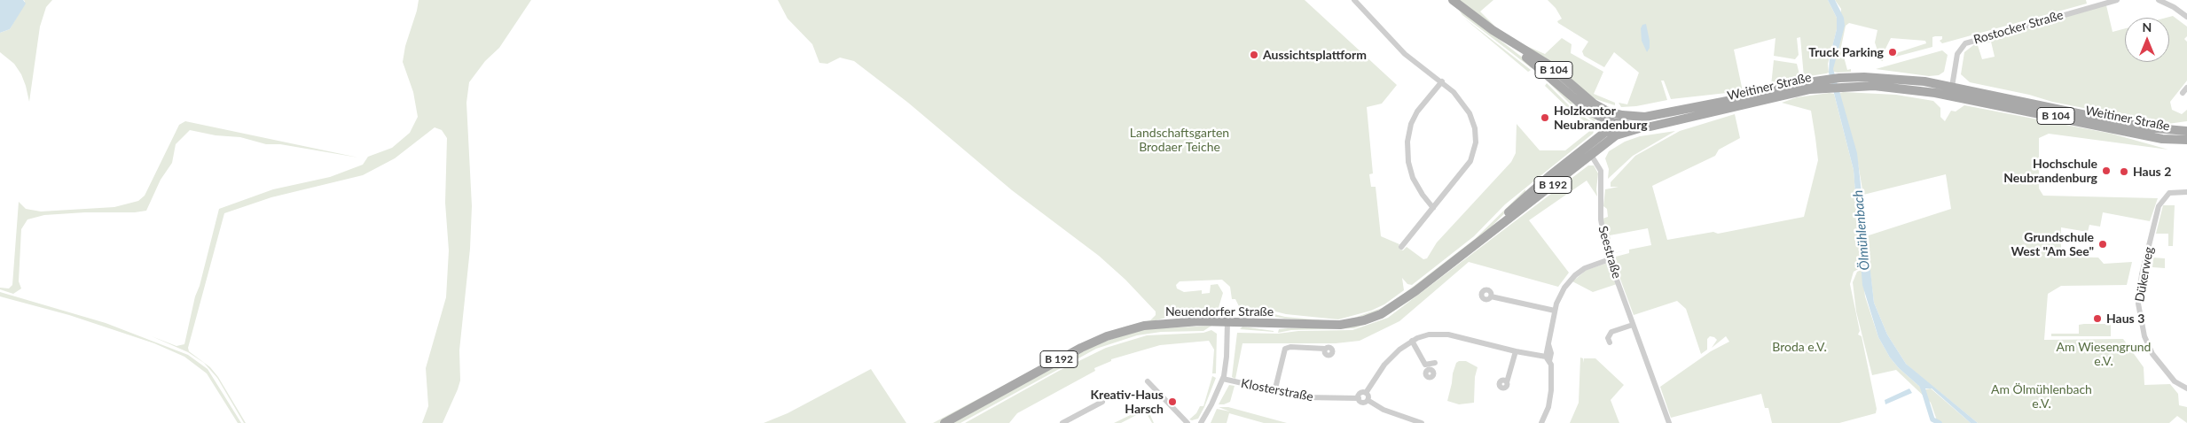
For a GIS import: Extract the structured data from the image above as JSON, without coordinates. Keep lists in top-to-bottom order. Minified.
{"streets":{"main road":["B 104","Weitiner Straße","B 192","Neuendorfer Straße"],"street":["Rostocker Straße","Seestraße","Dükerweg","Klosterstraße"]},"crossings":[["Rostocker Straße","Weitiner Straße"],["Weitiner Straße","Neuendorfer Straße"],["Seestraße","Neuendorfer Straße"]],"water":["Ölmühlenbach"],"parks":["Landschaftsgarten Brodaer Teiche","Broda e.V.","Am Wiesengrund e.V.","Am Ölmühlenbach e.V."],"places":["Truck Parking","Aussichtsplattform","Holzkontor Neubrandenburg","Hochschule Neubrandenburg","Haus 2","Grundschule West \"Am See\"","Haus 3","Kreativ-Haus Harsch"],"north":"top"}
